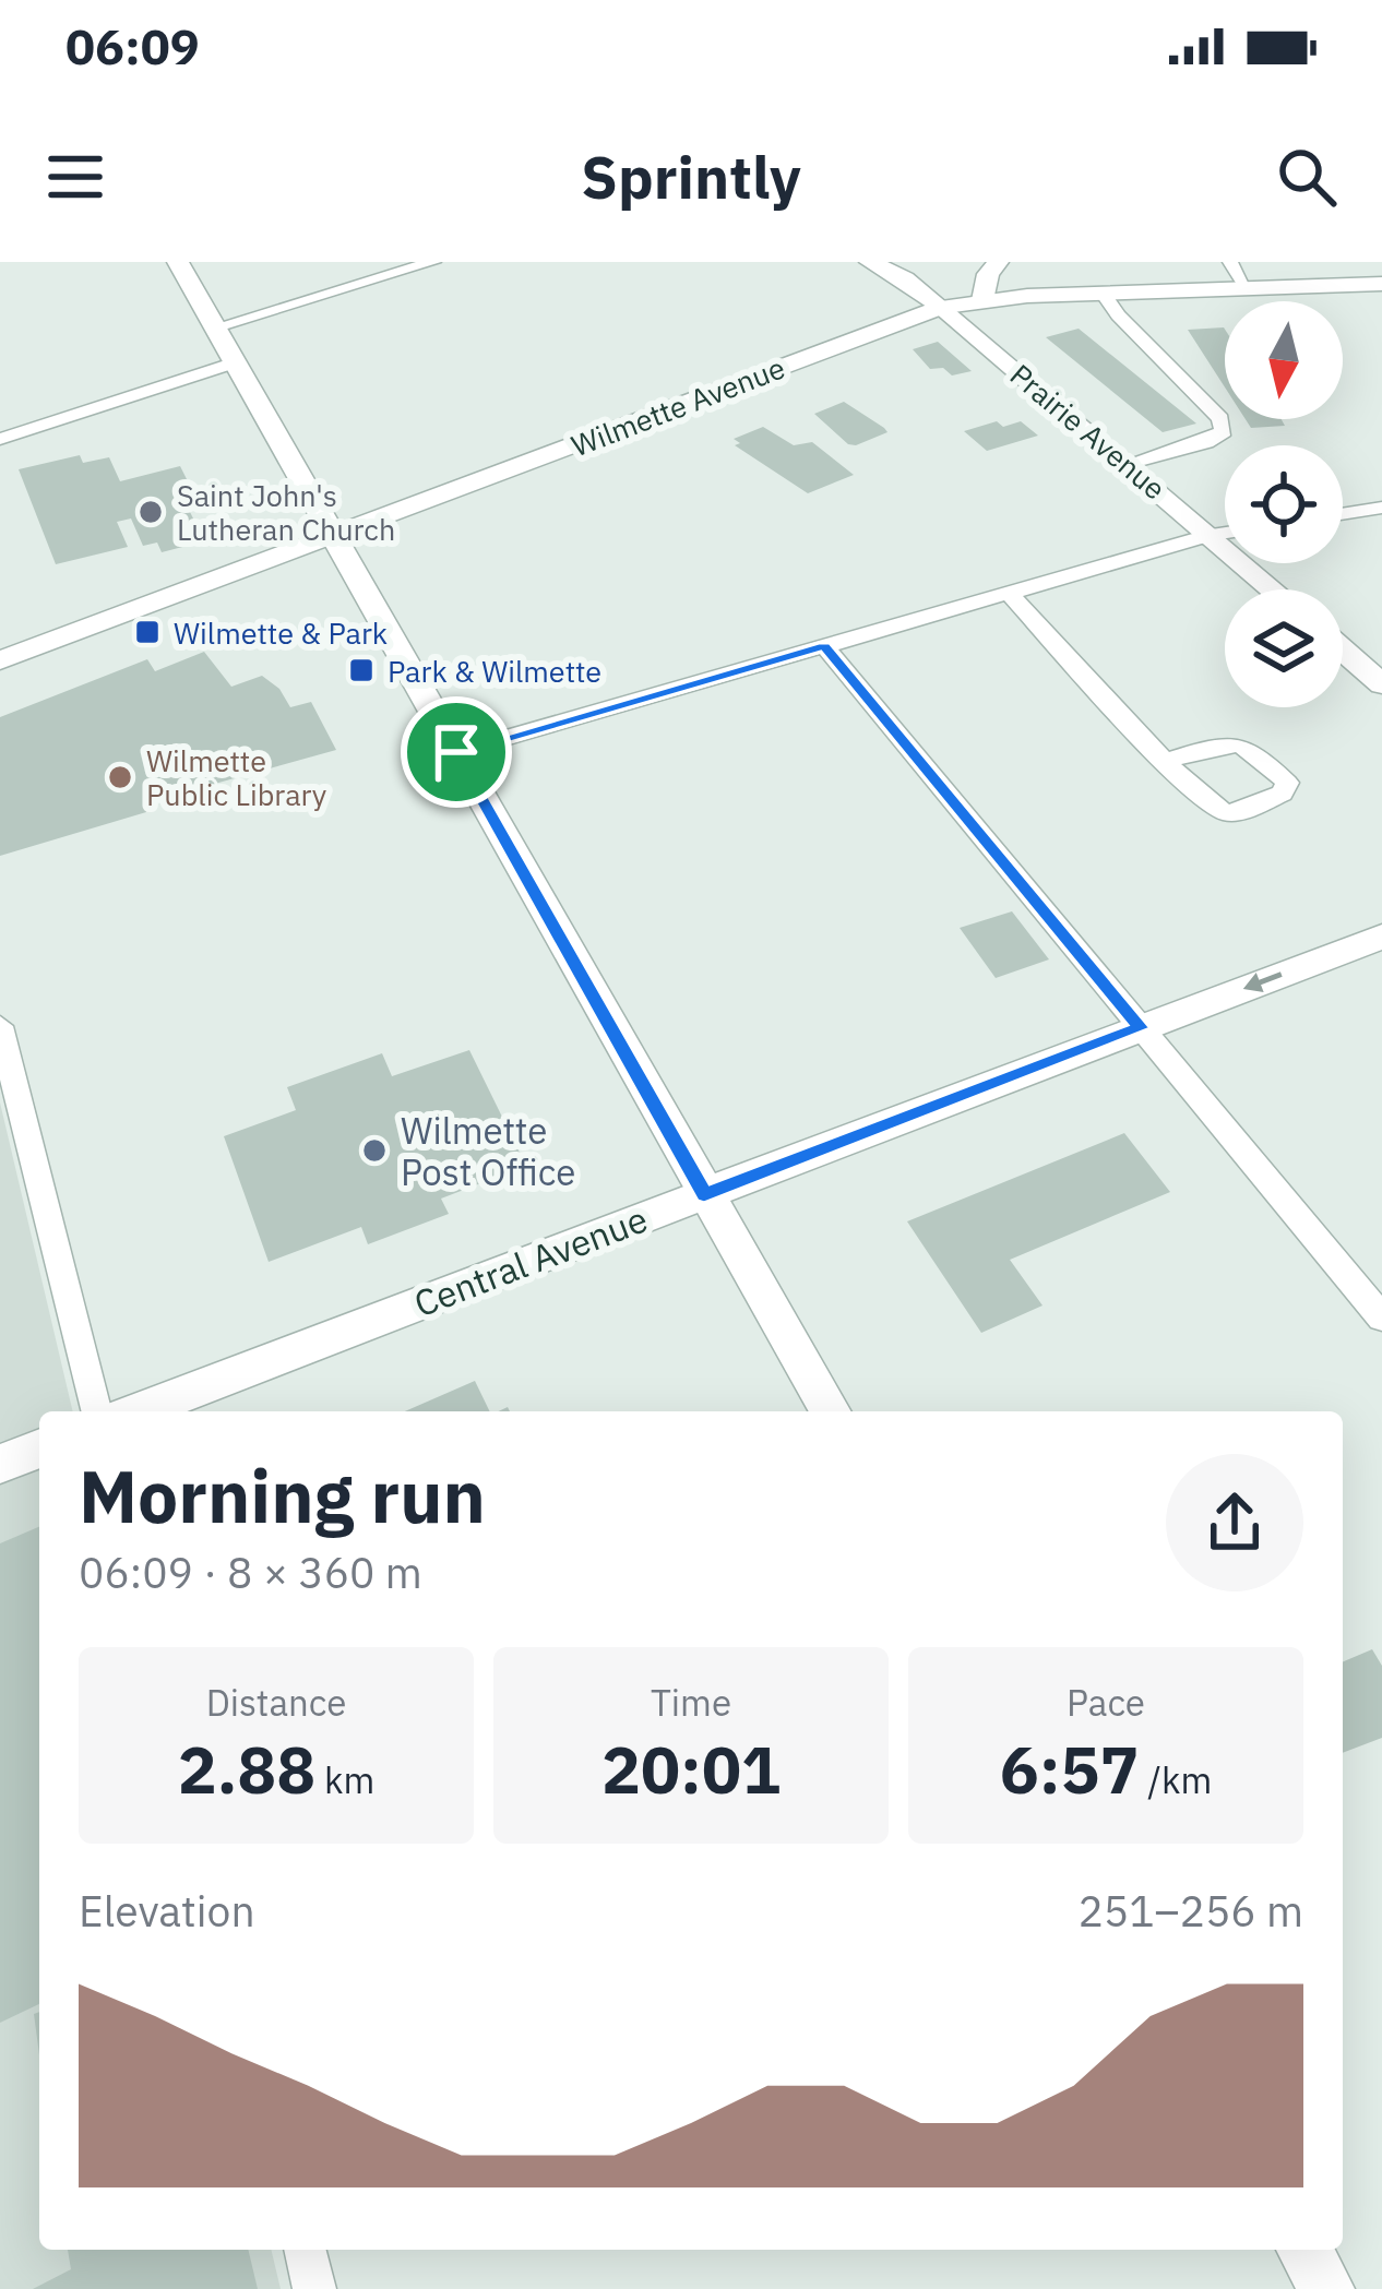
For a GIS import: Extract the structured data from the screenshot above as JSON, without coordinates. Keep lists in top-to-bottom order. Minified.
{"streets":{"street":["Wilmette Avenue","Prairie Avenue","Central Avenue"]},"crossings":[["Wilmette Avenue","Prairie Avenue"]],"places":{"other":["Saint John's Lutheran Church","Wilmette Public Library","Wilmette Post Office"],"transit":["Wilmette & Park","Park & Wilmette"]},"north":"bottom","page":{"status":"06:09","header":"Sprintly","heading":["Morning run","06:09 · 8 × 360 m"],"stats":[["Distance","2.88 km"],["Time","20:01"],["Pace","6:57 /km"]],"chart":["Elevation","251–256 m"]}}
